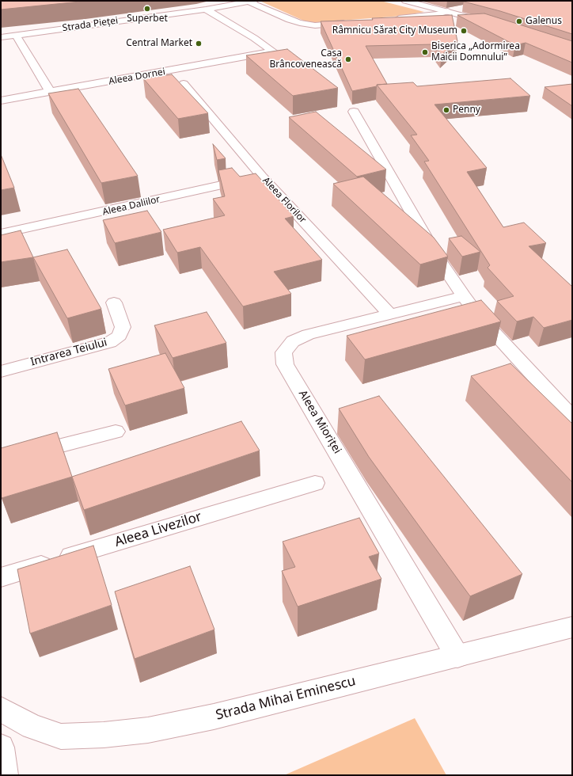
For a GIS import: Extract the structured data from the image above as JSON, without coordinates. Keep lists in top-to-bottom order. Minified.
{"streets":{"street":["Strada Pieței","Aleea Dornei","Aleea Florilor","Aleea Daliilor","Intrarea Teiului","Aleea Mioriței","Aleea Livezilor","Strada Mihai Eminescu"]},"crossings":[["Aleea Florilor","Aleea Daliilor"],["Aleea Florilor","Aleea Mioriței"],["Aleea Mioriței","Strada Mihai Eminescu"]],"places":["Superbet","Galenus","Râmnicu Sărat City Museum","Central Market","Biserica „Adormirea Maicii Domnului”","Casa Brâncovenească","Penny"]}
